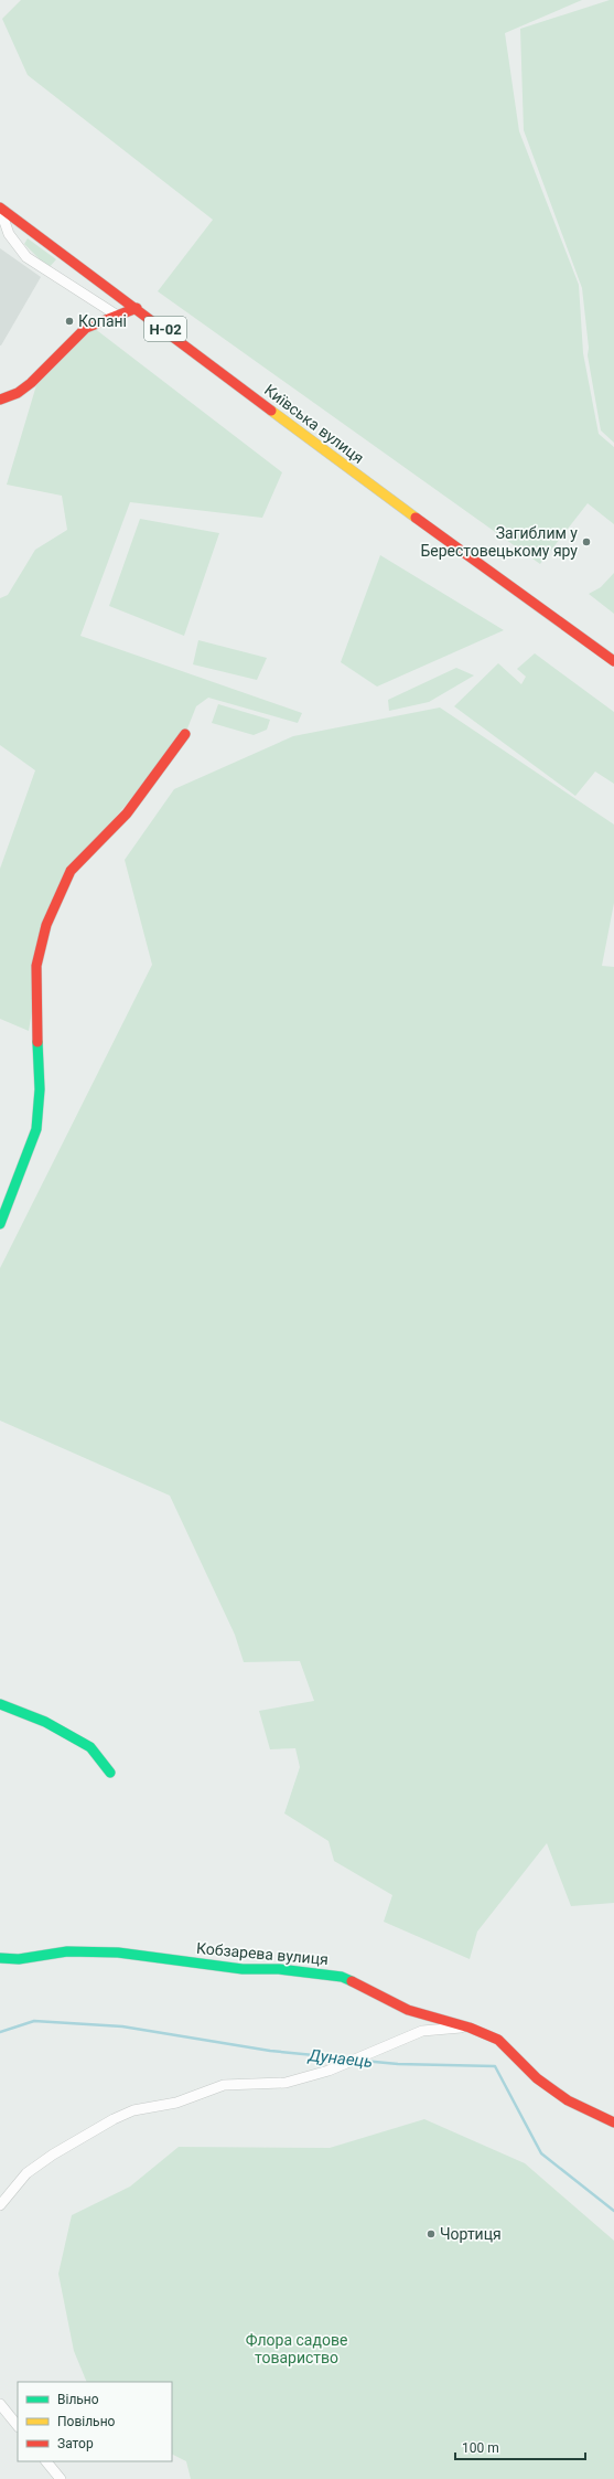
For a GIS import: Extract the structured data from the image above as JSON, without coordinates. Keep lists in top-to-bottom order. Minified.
{"streets":{"street":["Н-02","Київська вулиця","Кобзарева вулиця"]},"water":["Дунаець"],"parks":["Флора садове товариство"],"places":["Копані","Загиблим у Берестовецькому яру","Чортиця"],"legend":["Вільно","Повільно","Затор"],"scale_bar":"100 m"}
